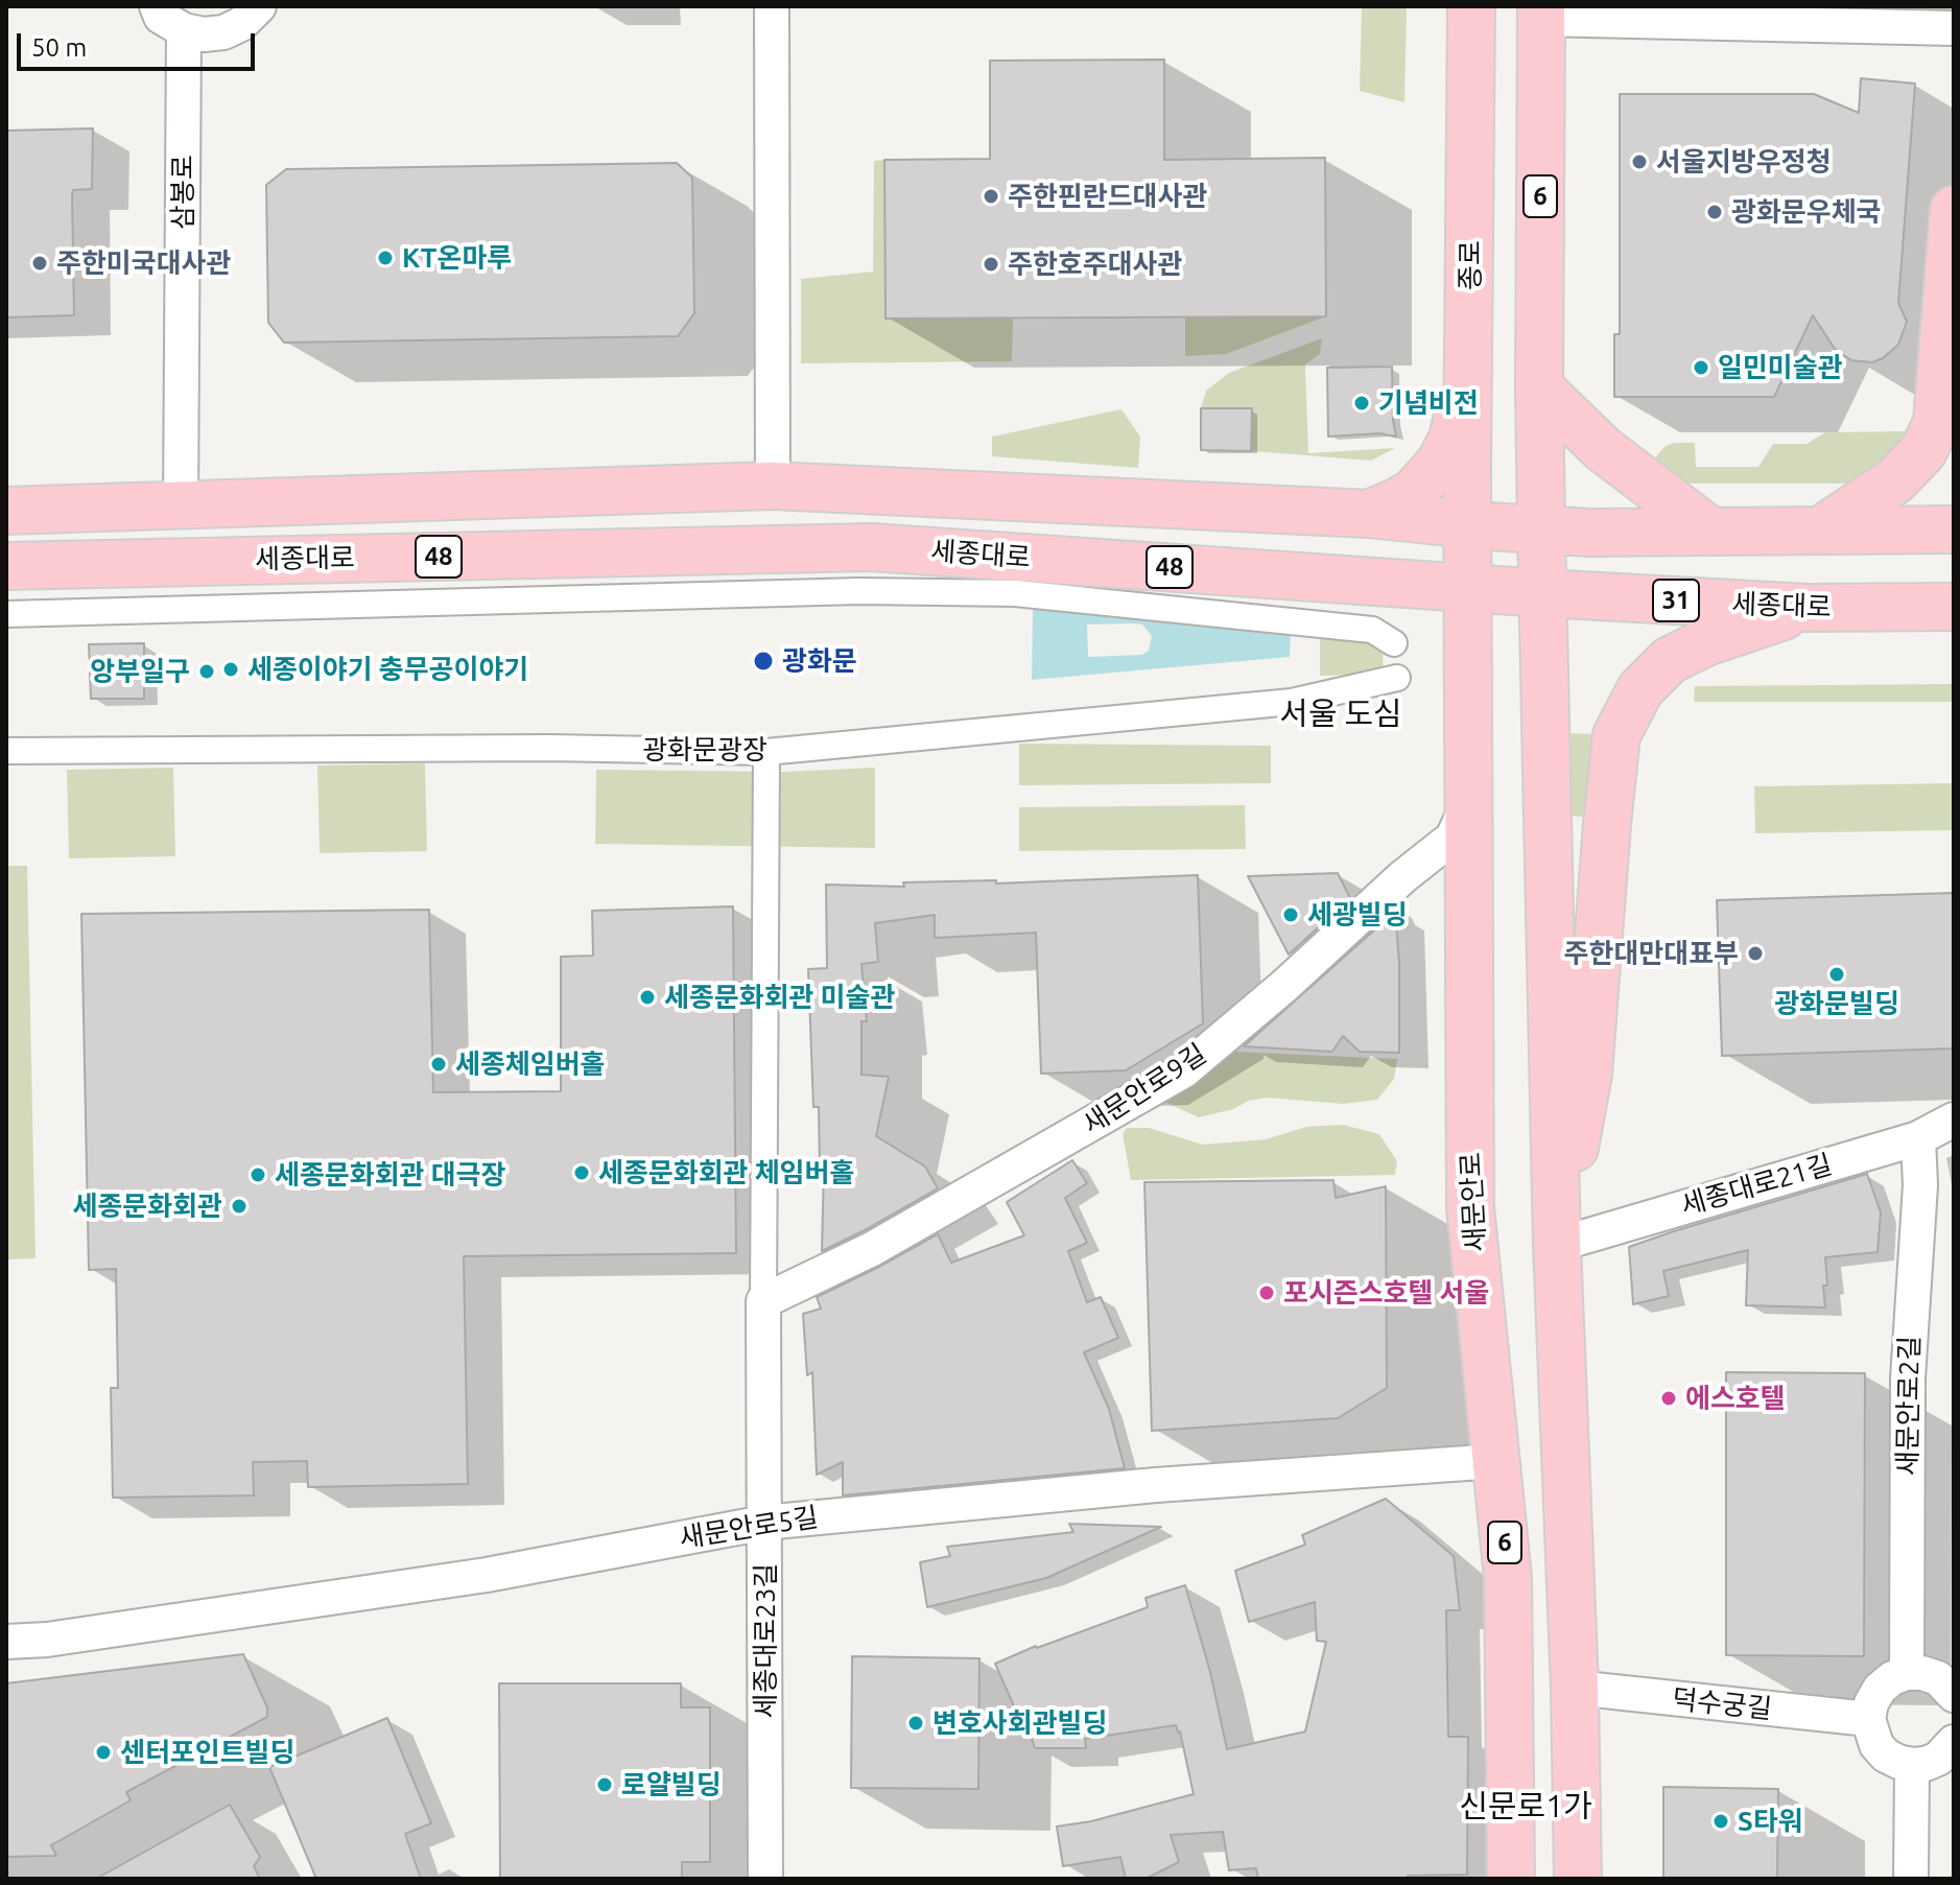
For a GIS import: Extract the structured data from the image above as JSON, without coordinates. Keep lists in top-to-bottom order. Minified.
{"streets":{"main road":["6","종로","세종대로","48","31","새문안로"],"street":["삼봉로","광화문광장","새문안로9길","세종대로21길","새문안로2길","새문안로5길","세종대로23길","덕수궁길"]},"crossings":[["삼봉로","48"],["6","세종대로"],["6","세종대로21길"],["6","덕수궁길"],["종로","48"],["종로","새문안로"],["세종대로","새문안로"],["48","새문안로"],["새문안로9길","새문안로"],["새문안로9길","세종대로23길"],["세종대로21길","새문안로2길"],["새문안로","새문안로5길"],["새문안로5길","세종대로23길"]],"districts":["서울 도심","신문로1가"],"places":["서울지방우정청","주한핀란드대사관","광화문우체국","KT온마루","주한미국대사관","주한호주대사관","일민미술관","기념비전","광화문","세종이야기 충무공이야기","앙부일구","세광빌딩","주한대만대표부","광화문빌딩","세종문화회관 미술관","세종체임버홀","세종문화회관 체임버홀","세종문화회관 대극장","세종문화회관","포시즌스호텔 서울","에스호텔","변호사회관빌딩","센터포인트빌딩","로얄빌딩","S타워"],"scale_bar":"50 m"}
